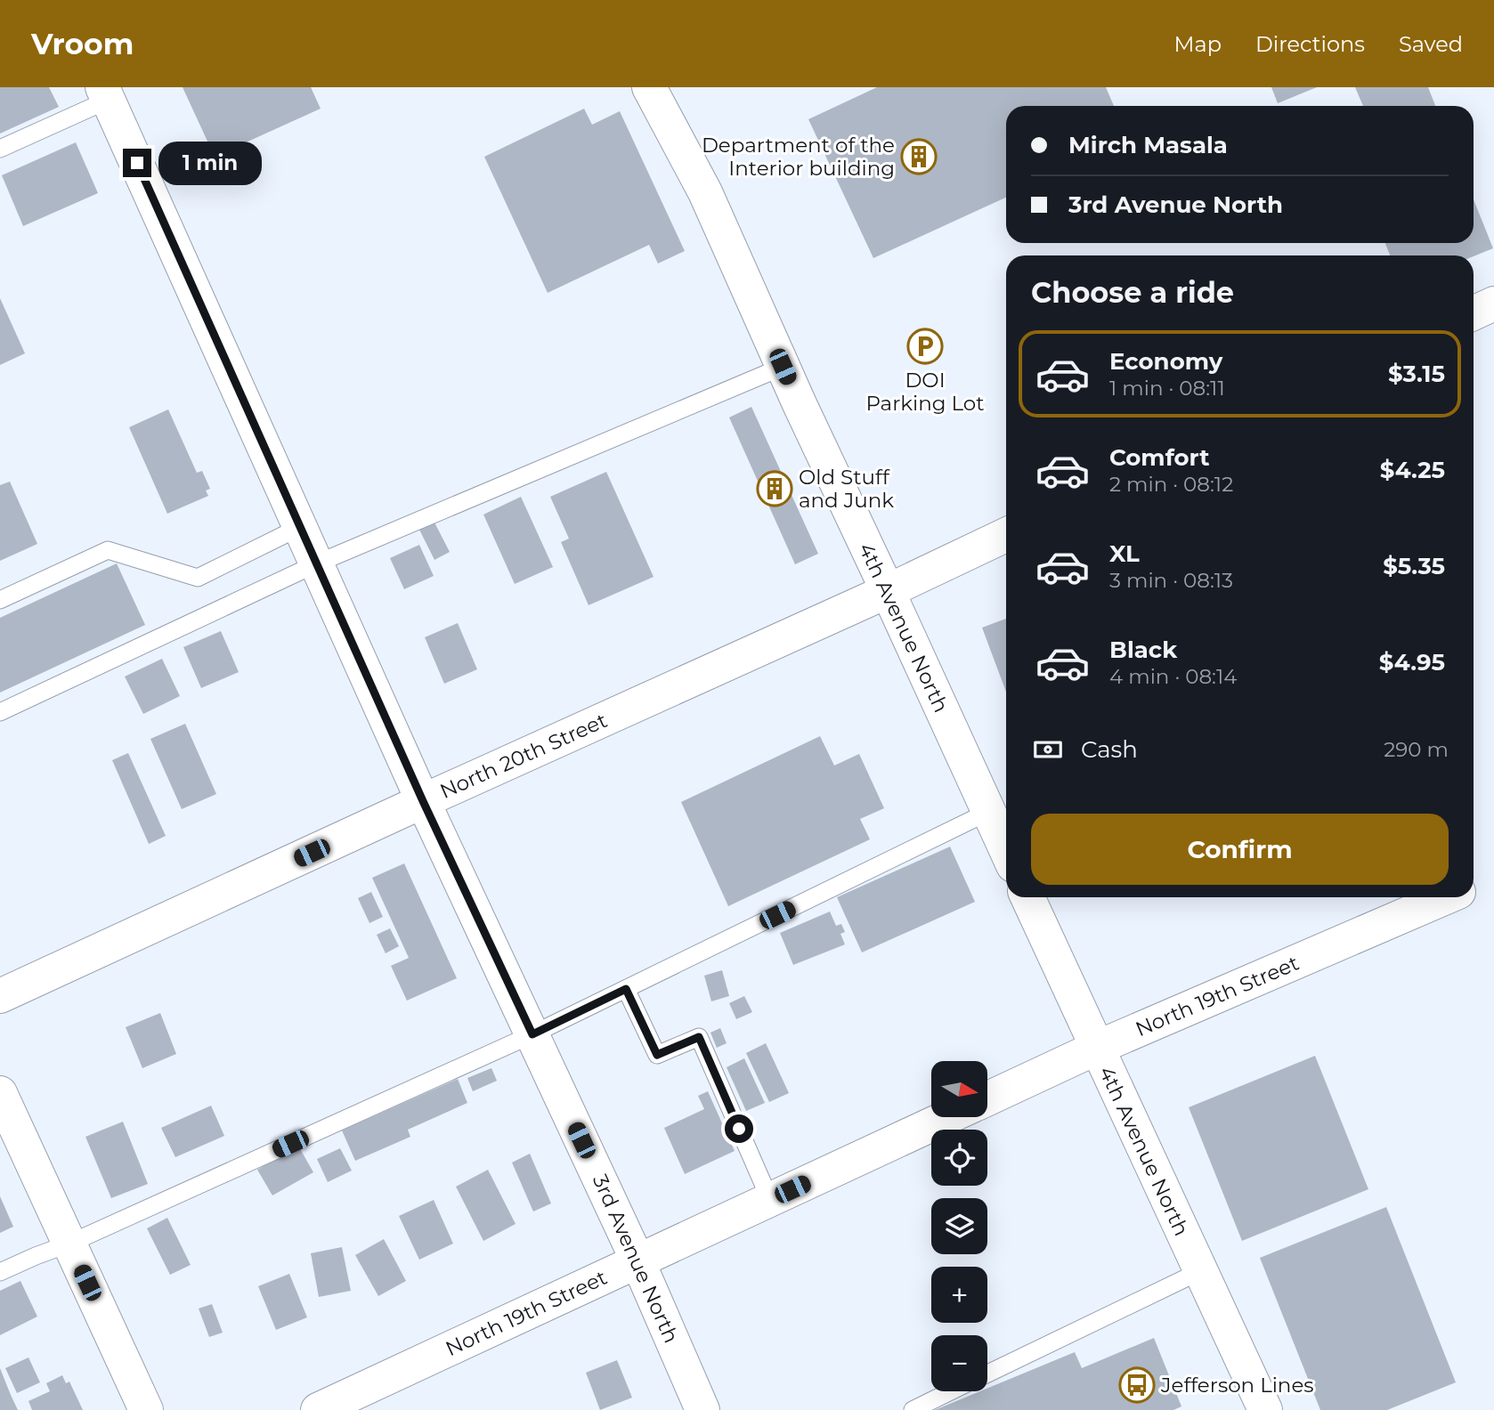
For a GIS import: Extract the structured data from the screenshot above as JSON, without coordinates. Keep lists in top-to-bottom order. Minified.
{"streets":{"street":["4th Avenue North","North 20th Street","North 19th Street","3rd Avenue North"]},"crossings":[["4th Avenue North","North 20th Street"],["4th Avenue North","North 19th Street"],["North 20th Street","3rd Avenue North"],["North 19th Street","3rd Avenue North"]],"places":{"building":["Department of the Interior building","Old Stuff and Junk"],"parking":["DOI Parking Lot"],"bus stop":["Jefferson Lines"]},"north":"right","page":{"header":"Vroom","nav":["Map","Directions","Saved"],"banner":["Mirch Masala","3rd Avenue North"],"bubble":"1 min","heading":"Choose a ride","list":[{"name":"Economy","note":"1 min · 08:11","value":"$3.15"},{"name":"Comfort","note":"2 min · 08:12","value":"$4.25"},{"name":"XL","note":"3 min · 08:13","value":"$5.35"},{"name":"Black","note":"4 min · 08:14","value":"$4.95"}],"pay":["Cash","290 m"],"buttons":"Confirm","map_buttons":["+","−"]}}
